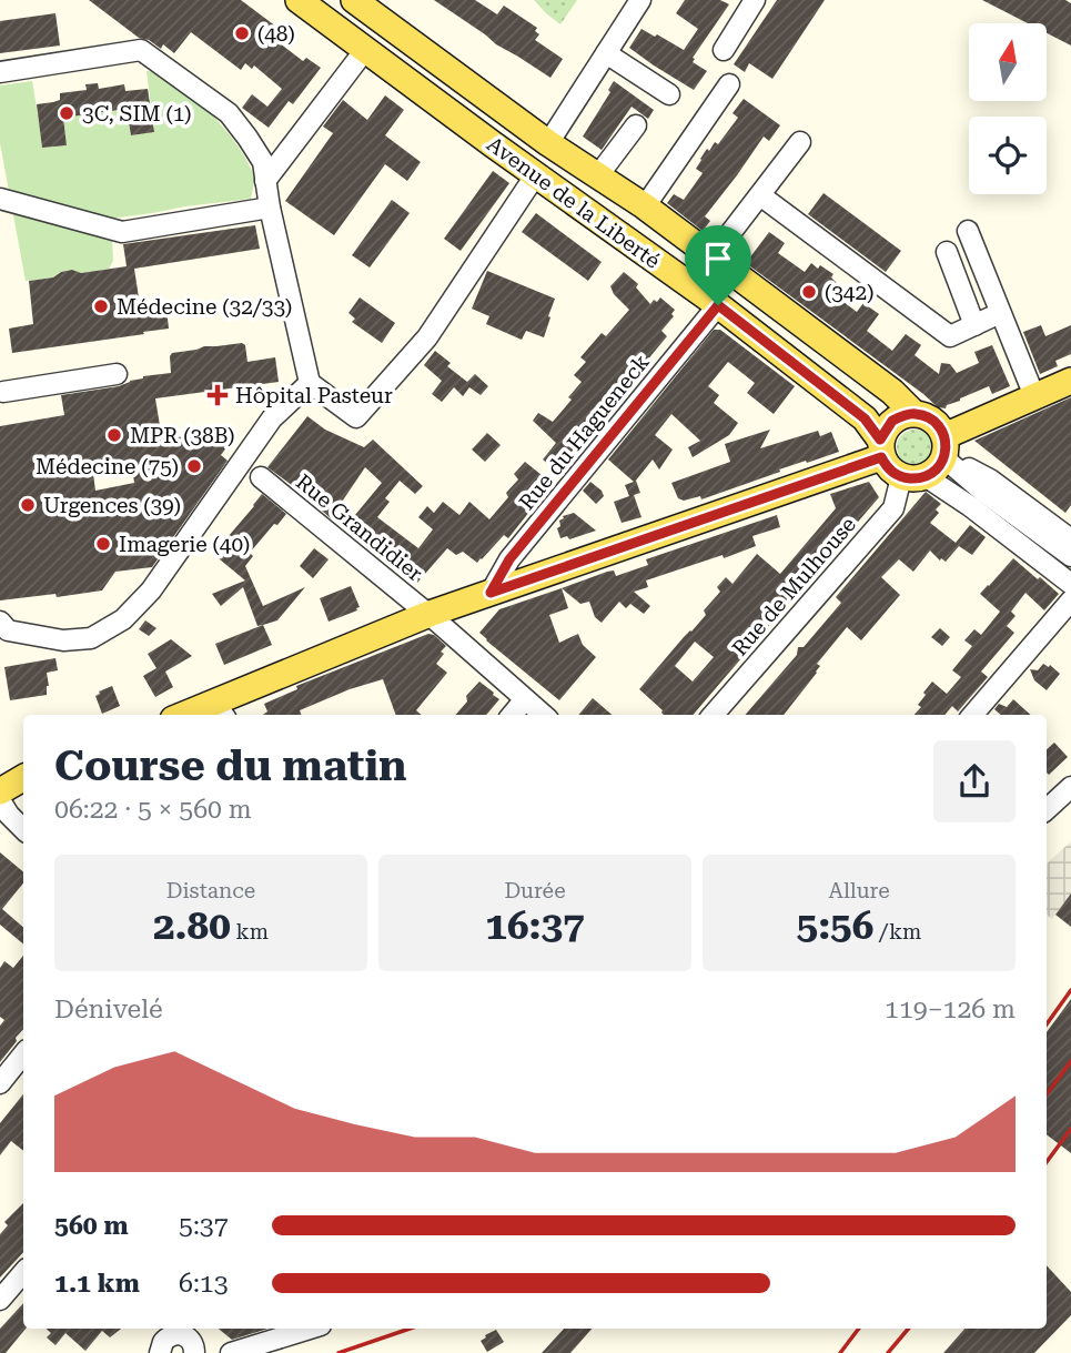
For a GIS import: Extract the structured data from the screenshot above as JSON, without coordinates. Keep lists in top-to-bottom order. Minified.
{"streets":{"main road":["Avenue de la Liberté"],"street":["Rue du Hagueneck","Rue Grandidier","Rue de Mulhouse"]},"crossings":[["Avenue de la Liberté","Rue du Hagueneck"],["Avenue de la Liberté","Rue de Mulhouse"]],"places":{"other":["(48)","3C, SIM (1)","(342)","Médecine (32/33)","MPR (38B)","Médecine (75)","Urgences (39)","Imagerie (40)"],"health":["Hôpital Pasteur"]},"north":"top","page":{"heading":["Course du matin","06:22 · 5 × 560 m"],"stats":[["Distance","2.80 km"],["Durée","16:37"],["Allure","5:56 /km"]],"chart":["Dénivelé","119–126 m"],"list":[{"name":"560 m","note":"5:37"},{"name":"1.1 km","note":"6:13"}]}}
